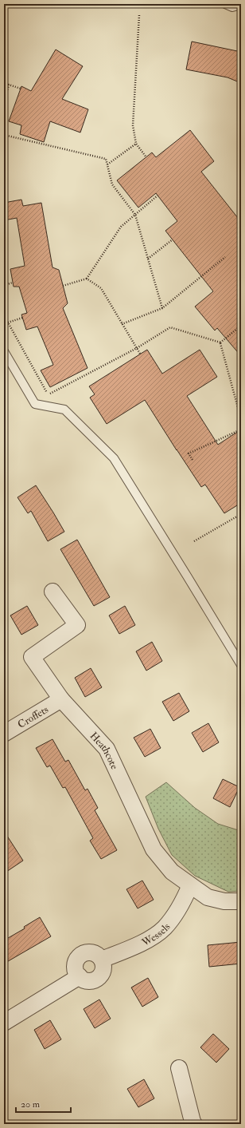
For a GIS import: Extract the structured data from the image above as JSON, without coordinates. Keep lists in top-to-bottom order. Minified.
{"streets":{"street":["Croffets","Heathcote","Wessels"]},"crossings":[["Croffets","Heathcote"],["Heathcote","Wessels"]],"scale_bar":"20 m"}
